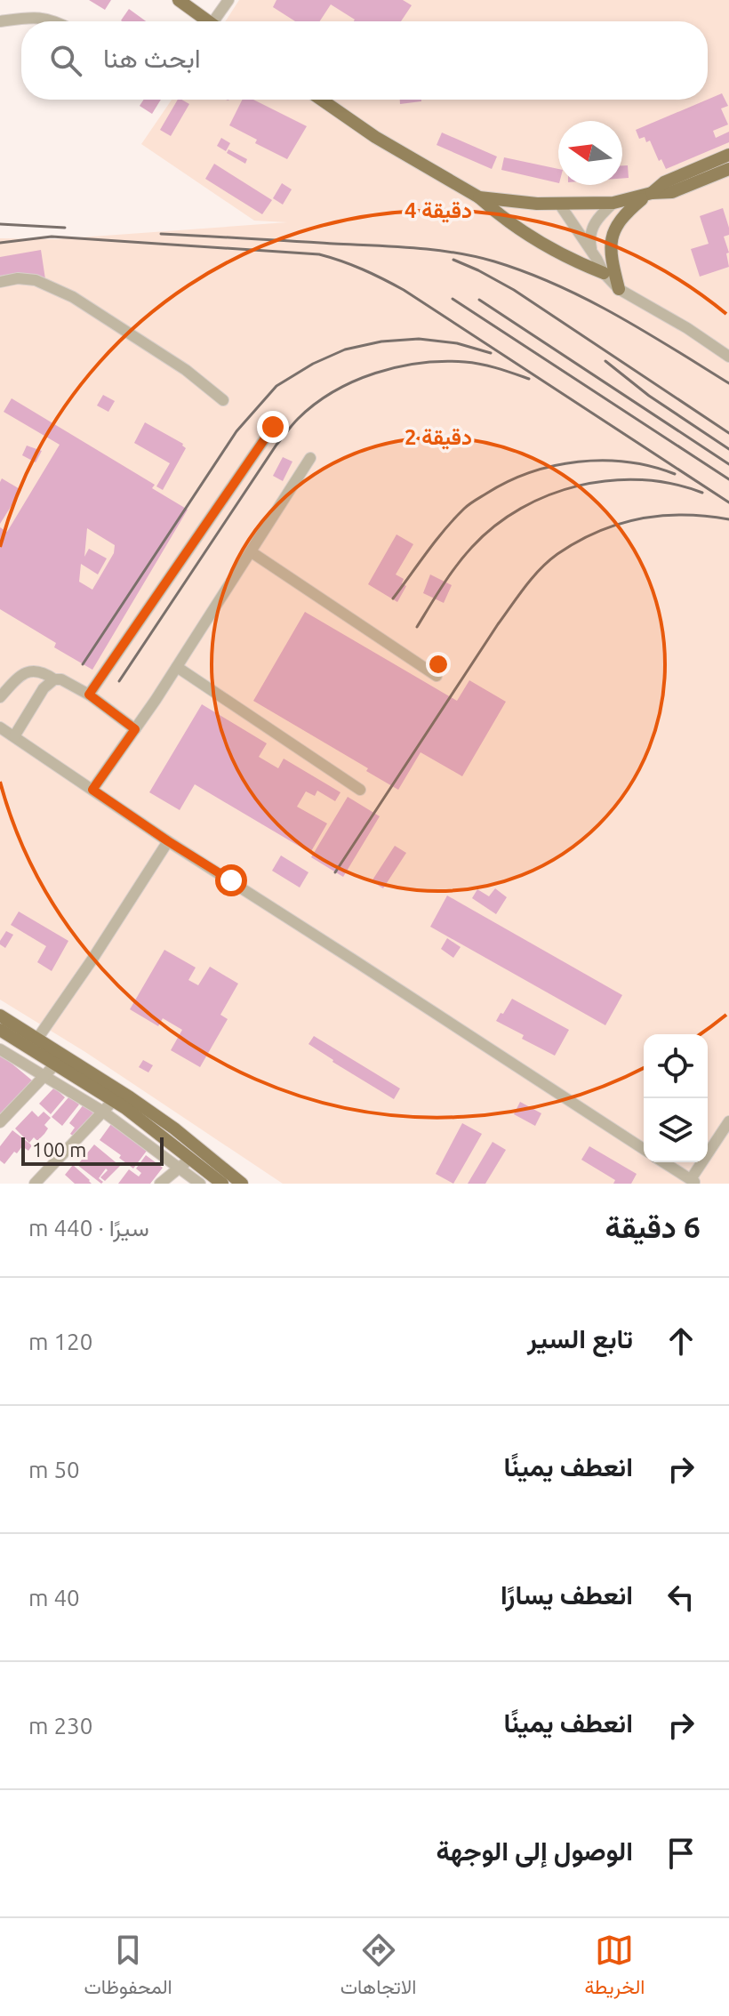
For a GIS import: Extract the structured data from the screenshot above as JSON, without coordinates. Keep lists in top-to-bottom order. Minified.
{"scale_bar":"100 m","north":"left","page":{"search":"ابحث هنا","scale":"100 m","heading":["6 دقيقة","سيرًا · 440 m"],"list":[["تابع السير","120 m"],["انعطف يمينًا","50 m"],["انعطف يسارًا","40 m"],["انعطف يمينًا","230 m"],"الوصول إلى الوجهة"],"nav":["الخريطة","الاتجاهات","المحفوظات"]},"rings":["4 دقيقة","2 دقيقة"]}
